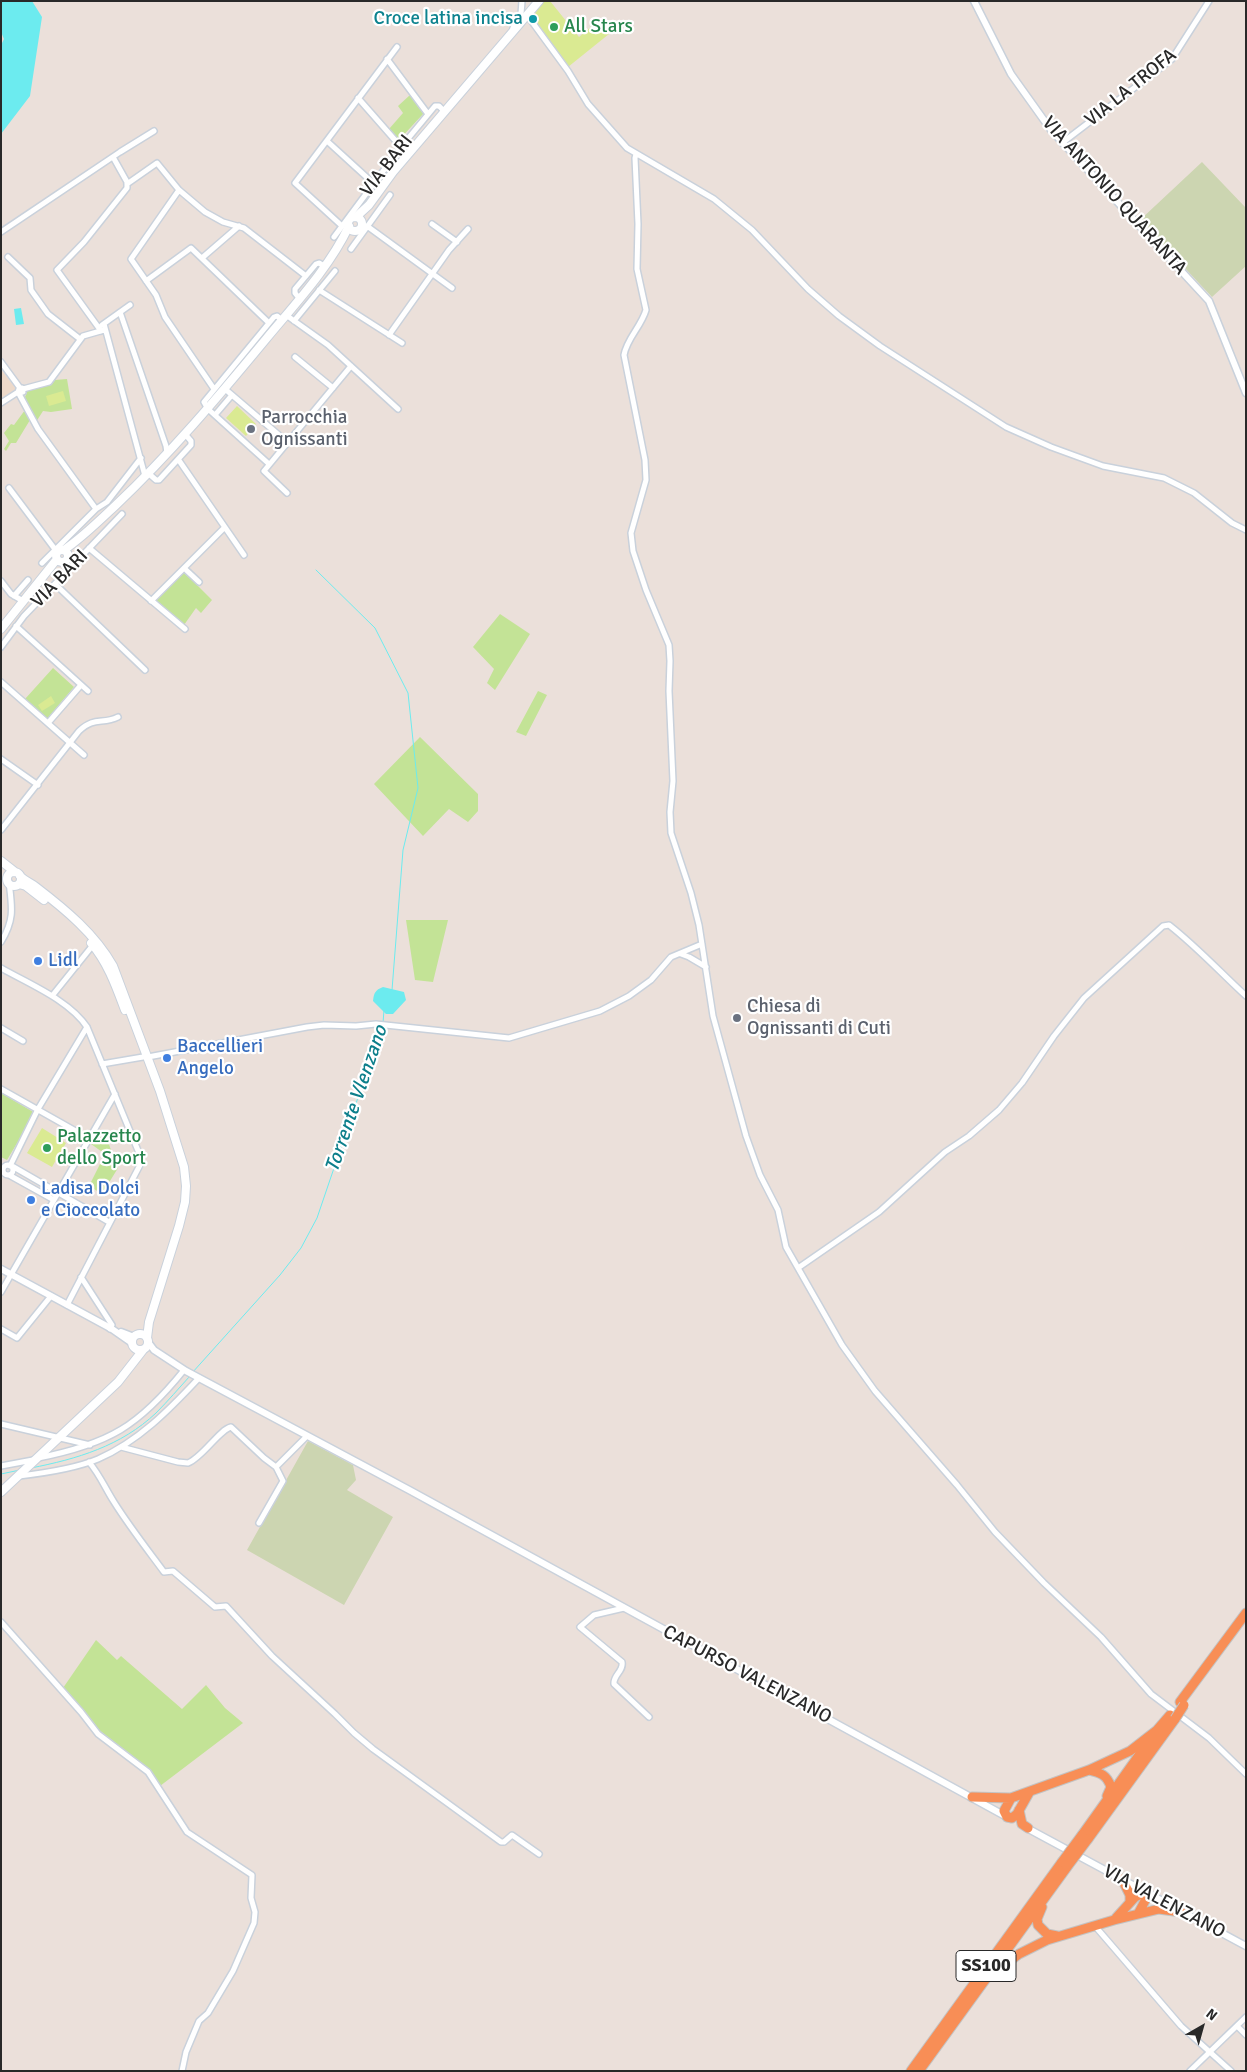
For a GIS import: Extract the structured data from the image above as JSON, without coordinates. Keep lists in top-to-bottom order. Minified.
{"streets":{"highway":["SS100"],"main road":["VIA BARI"],"street":["VIA LA TROFA","VIA ANTONIO QUARANTA","CAPURSO VALENZANO","VIA VALENZANO"]},"crossings":[["VIA LA TROFA","VIA ANTONIO QUARANTA"],["CAPURSO VALENZANO","VIA VALENZANO"],["CAPURSO VALENZANO","SS100"],["VIA VALENZANO","SS100"]],"water":["Torrente Vlenzano"],"places":["Croce latina incisa","All Stars","Parrocchia Ognissanti","Lidl","Chiesa di Ognissanti di Cuti","Baccellieri Angelo","Palazzetto dello Sport","Ladisa Dolci e Cioccolato"],"north":"top right"}
